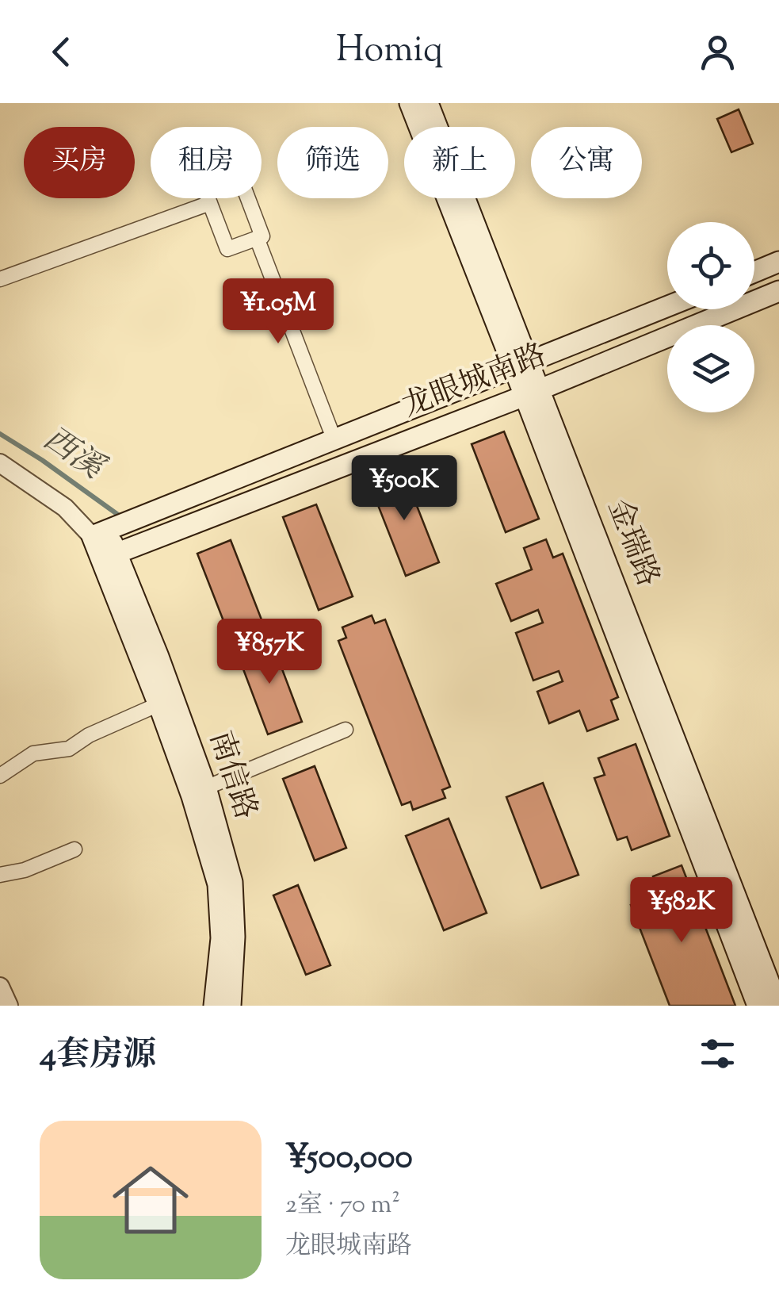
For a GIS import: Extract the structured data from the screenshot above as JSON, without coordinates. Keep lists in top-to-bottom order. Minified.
{"streets":{"main road":["龙眼城南路","金瑞路","南信路"]},"crossings":[["龙眼城南路","金瑞路"],["龙眼城南路","南信路"]],"water":["西溪"],"page":{"header":"Homiq","chip":["买房","租房","筛选","新上","公寓"],"price":["¥1.05M","¥500K","¥857K","¥582K"],"heading":"4套房源","list":[{"name":"¥500,000","note":"2室 · 70 m² · 龙眼城南路"}]}}
